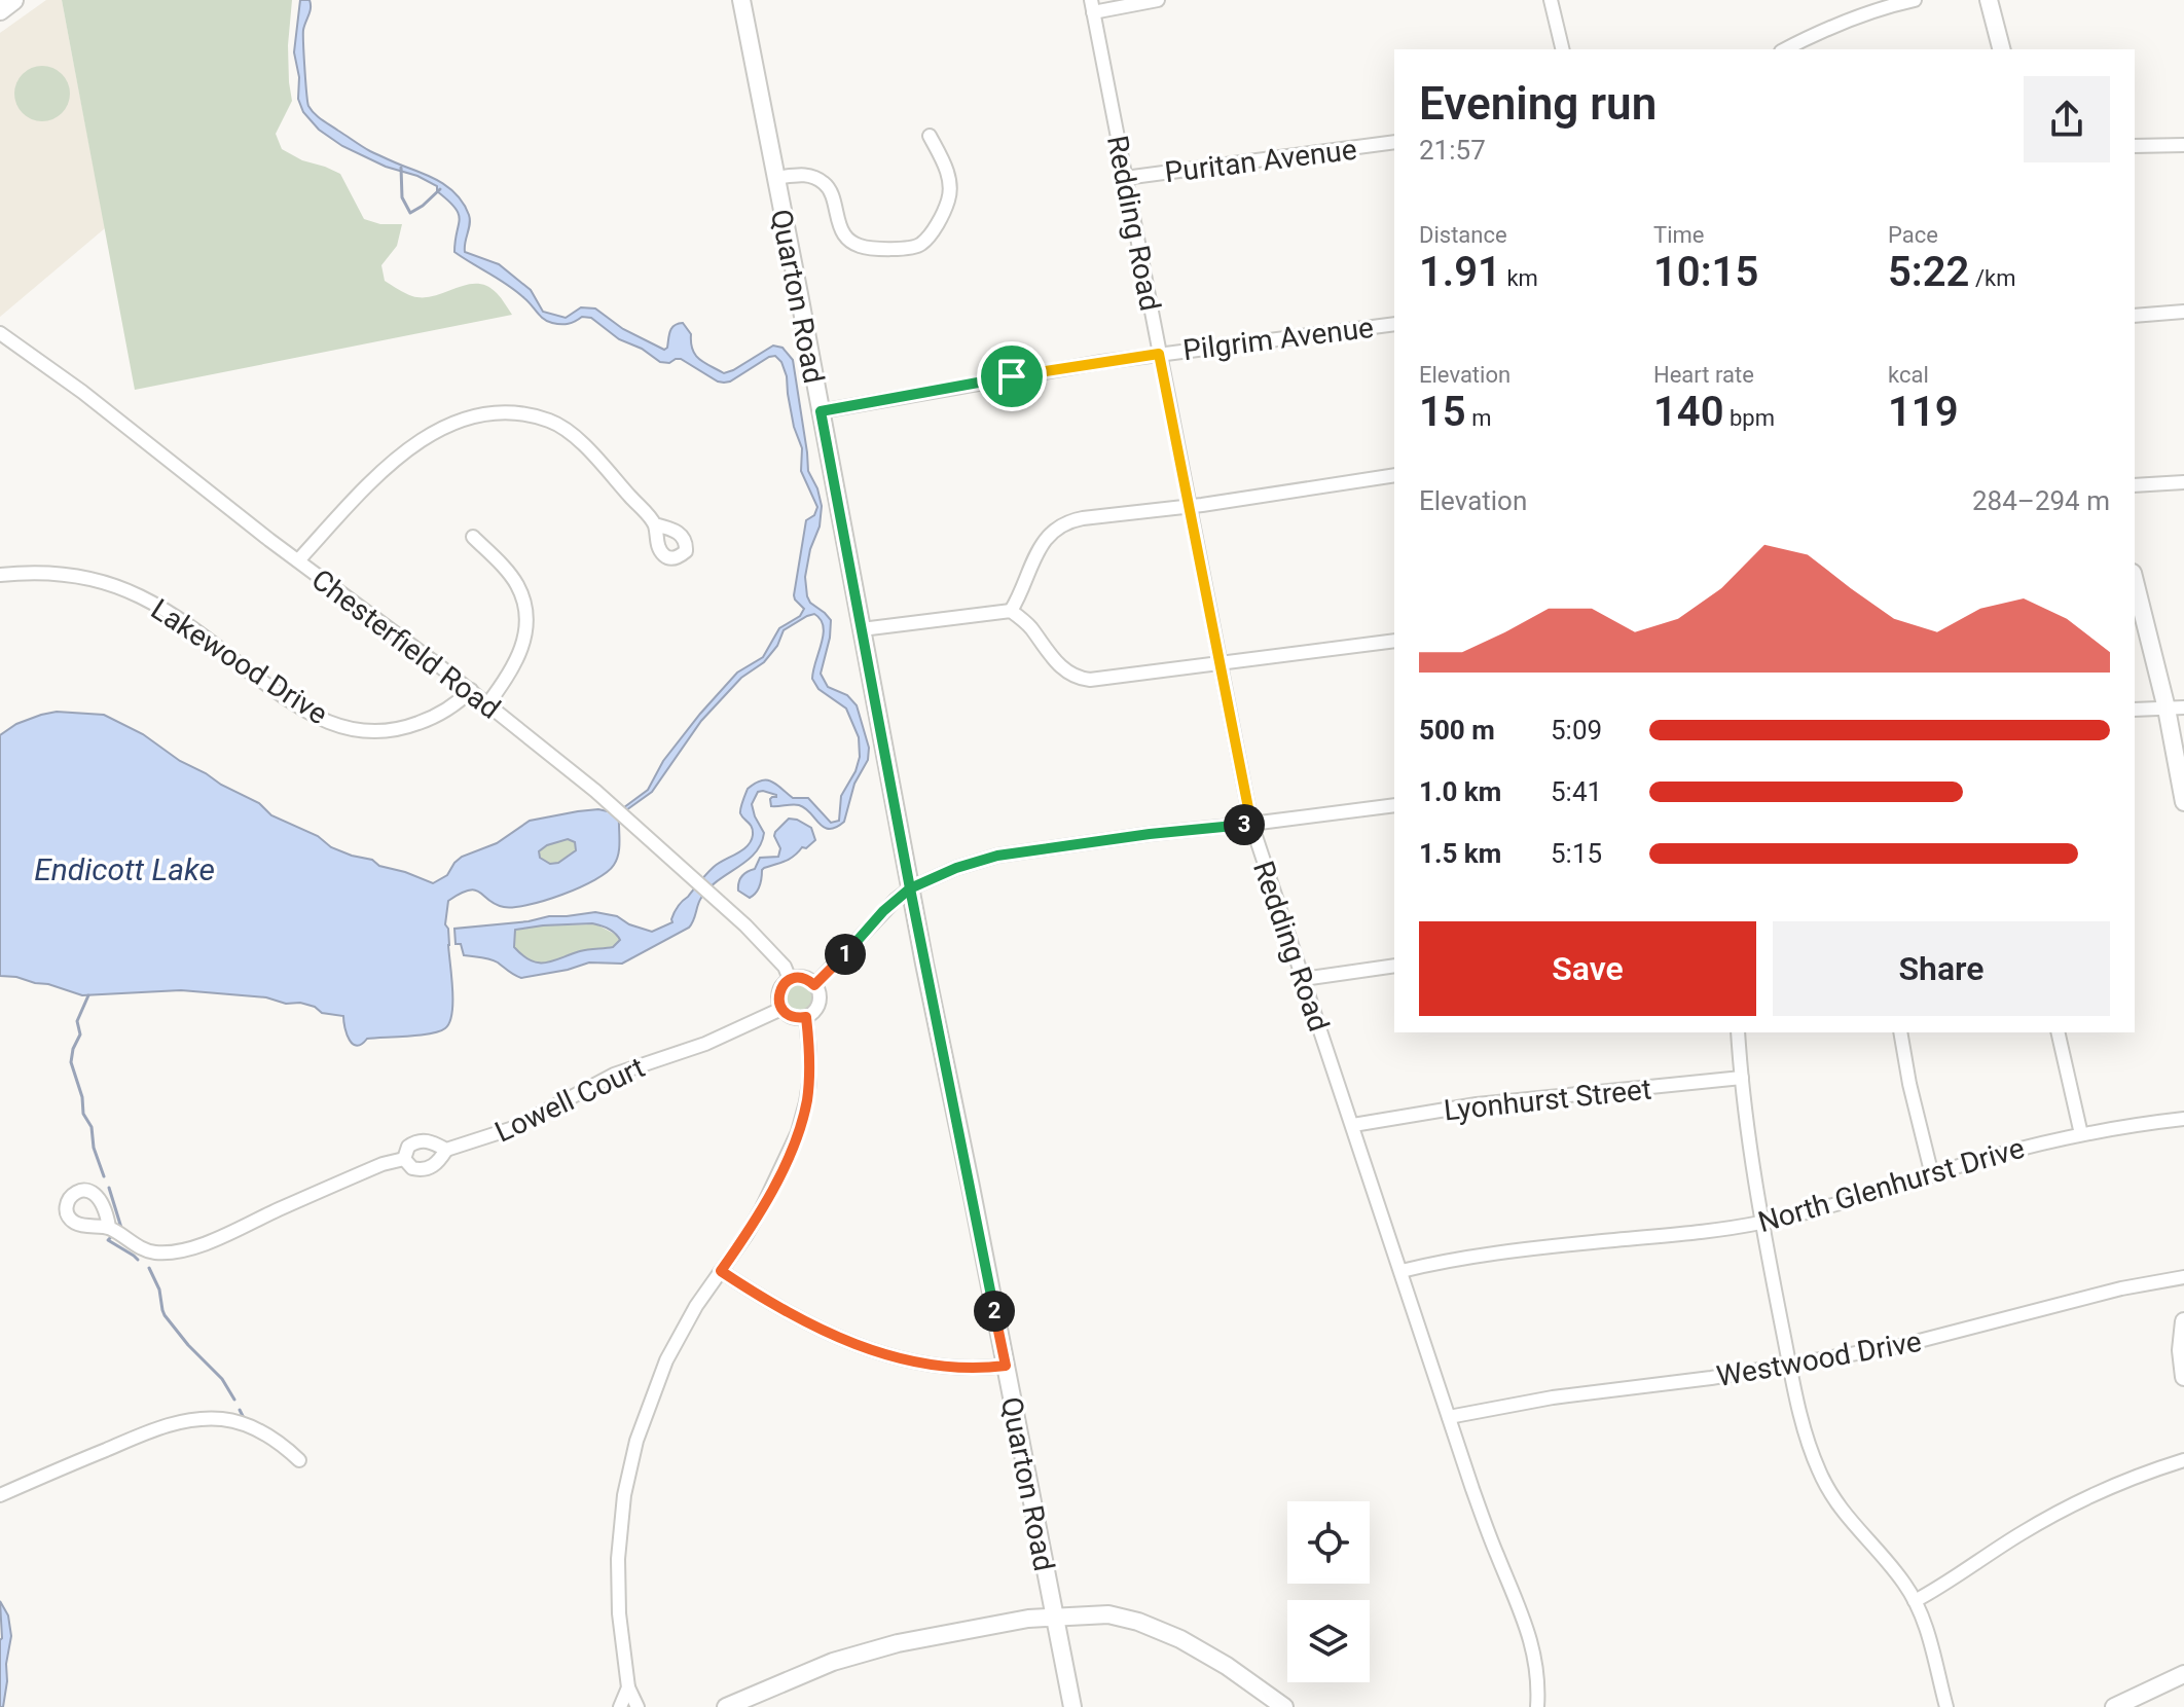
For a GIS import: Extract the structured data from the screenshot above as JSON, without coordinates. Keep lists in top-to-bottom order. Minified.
{"streets":{"street":["Puritan Avenue","Redding Road","Quarton Road","Pilgrim Avenue","Chesterfield Road","Lakewood Drive","Lowell Court","Lyonhurst Street","North Glenhurst Drive","Westwood Drive"]},"crossings":[["Puritan Avenue","Redding Road"],["Redding Road","Pilgrim Avenue"],["Redding Road","Lyonhurst Street"],["Redding Road","North Glenhurst Drive"],["Redding Road","Westwood Drive"],["Quarton Road","Pilgrim Avenue"],["Chesterfield Road","Lakewood Drive"],["Chesterfield Road","Lowell Court"]],"water":["Endicott Lake"],"page":{"heading":["Evening run","21:57"],"stats":[["Distance","1.91 km"],["Time","10:15"],["Pace","5:22 /km"],["Elevation","15 m"],["Heart rate","140 bpm"],["kcal","119"]],"chart":["Elevation","284–294 m"],"list":[{"name":"500 m","note":"5:09"},{"name":"1.0 km","note":"5:41"},{"name":"1.5 km","note":"5:15"}],"pins":["3","1","2"],"buttons":["Save","Share"]}}
